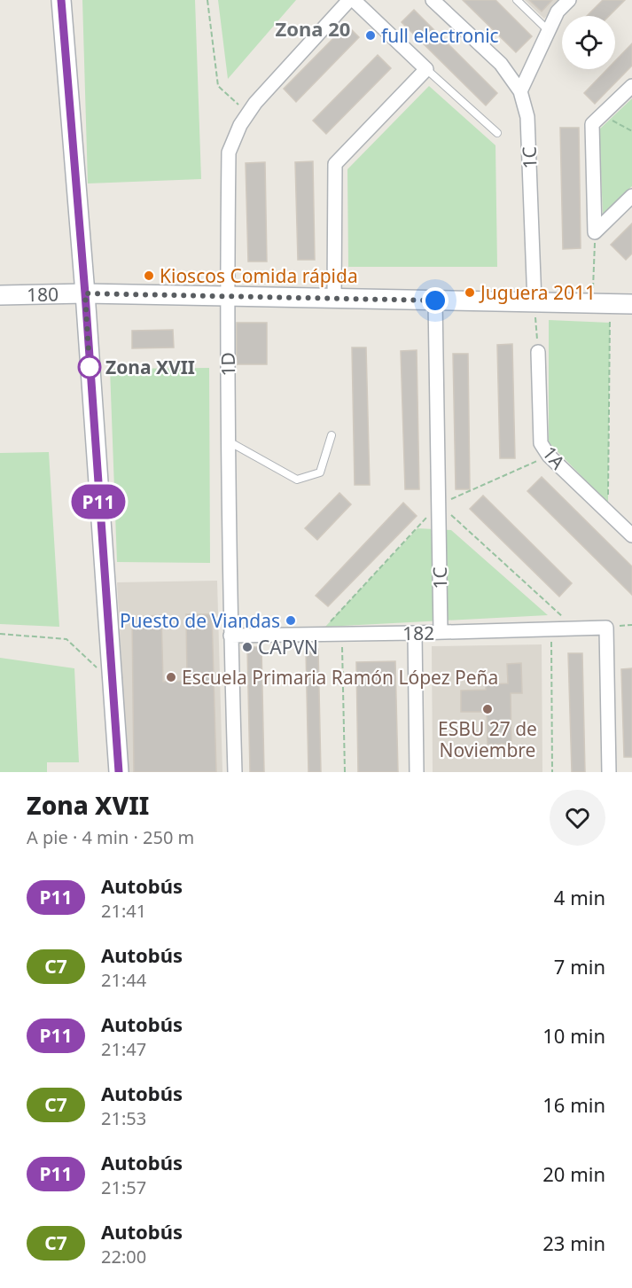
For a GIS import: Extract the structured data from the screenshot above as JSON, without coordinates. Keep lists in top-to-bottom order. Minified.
{"streets":{"main road":["180"],"street":["1C","1D","1A","182"]},"crossings":[["1C","180"],["1C","182"],["180","1D"],["1D","182"]],"districts":["Zona 20"],"places":["full electronic","Kioscos Comida rápida","Juguera 2011","Zona XVII","Puesto de Viandas","CAPVN","Escuela Primaria Ramón López Peña","ESBU 27 de Noviembre"],"lines":["bus line P11"],"page":{"on_map":"P11","heading":["Zona XVII","A pie · 4 min · 250 m"],"list":[{"mark":"P11","name":"Autobús","note":"21:41","value":"4 min"},{"mark":"C7","name":"Autobús","note":"21:44","value":"7 min"},{"mark":"P11","name":"Autobús","note":"21:47","value":"10 min"},{"mark":"C7","name":"Autobús","note":"21:53","value":"16 min"},{"mark":"P11","name":"Autobús","note":"21:57","value":"20 min"},{"mark":"C7","name":"Autobús","note":"22:00","value":"23 min"}]}}
